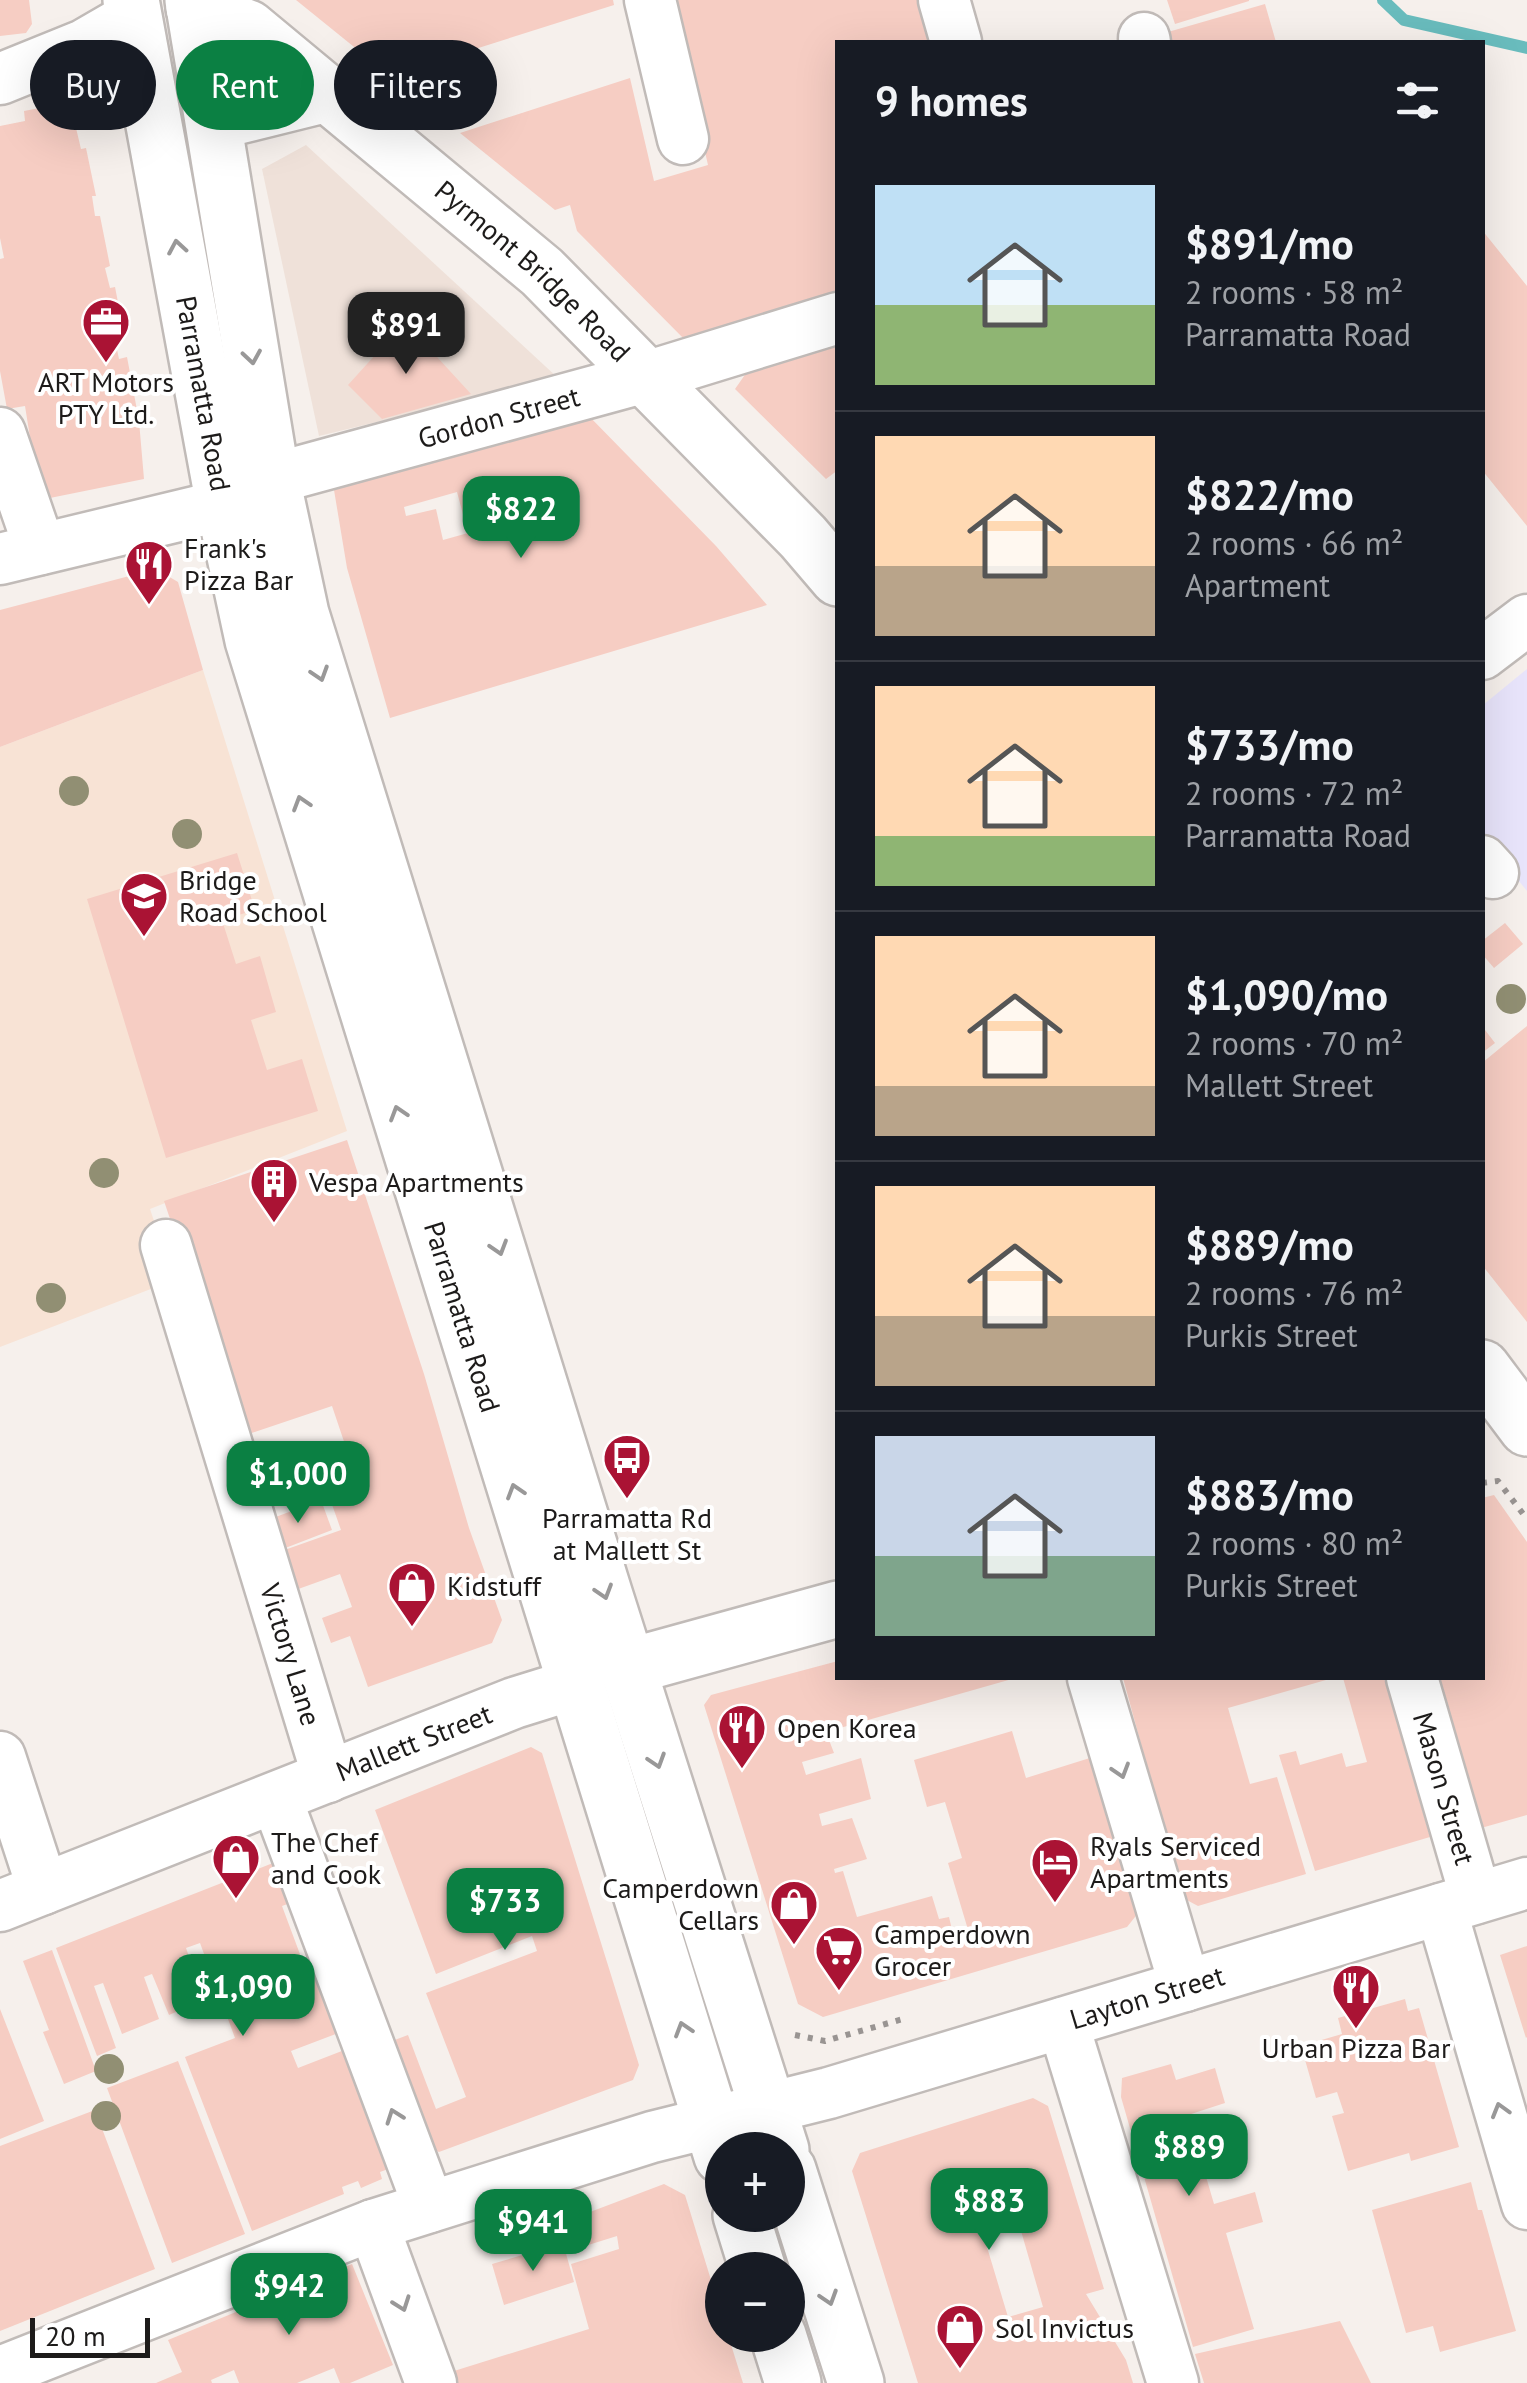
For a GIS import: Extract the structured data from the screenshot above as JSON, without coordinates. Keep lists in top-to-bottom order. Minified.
{"streets":{"main road":["Pyrmont Bridge Road","Parramatta Road","Mallett Street"],"street":["Gordon Street","Victory Lane","Mason Street","Layton Street"]},"crossings":[["Pyrmont Bridge Road","Parramatta Road"],["Pyrmont Bridge Road","Gordon Street"],["Parramatta Road","Gordon Street"],["Parramatta Road","Mallett Street"],["Parramatta Road","Layton Street"],["Victory Lane","Mallett Street"],["Mason Street","Layton Street"]],"places":{"office":["ART Motors PTY Ltd."],"restaurant":["Frank's Pizza Bar","Open Korea","Urban Pizza Bar"],"school or university":["Bridge Road School"],"building":["Vespa Apartments"],"bus stop":["Parramatta Rd at Mallett St"],"shop":["Kidstuff","The Chef and Cook","Camperdown Cellars","Sol Invictus"],"hotel":["Ryals Serviced Apartments"],"supermarket":["Camperdown Grocer"]},"scale_bar":"20 m","page":{"chip":["Buy","Rent","Filters"],"heading":"9 homes","list":[{"name":"$891/mo","note":"2 rooms · 58 m² · Parramatta Road"},{"name":"$822/mo","note":"2 rooms · 66 m² · Apartment"},{"name":"$733/mo","note":"2 rooms · 72 m² · Parramatta Road"},{"name":"$1,090/mo","note":"2 rooms · 70 m² · Mallett Street"},{"name":"$889/mo","note":"2 rooms · 76 m² · Purkis Street"},{"name":"$883/mo","note":"2 rooms · 80 m² · Purkis Street"}],"price":["$891","$822","$1,000","$733","$1,090","$889","$883","$941","$942"],"map_buttons":["+","−"],"scale":"20 m"}}
